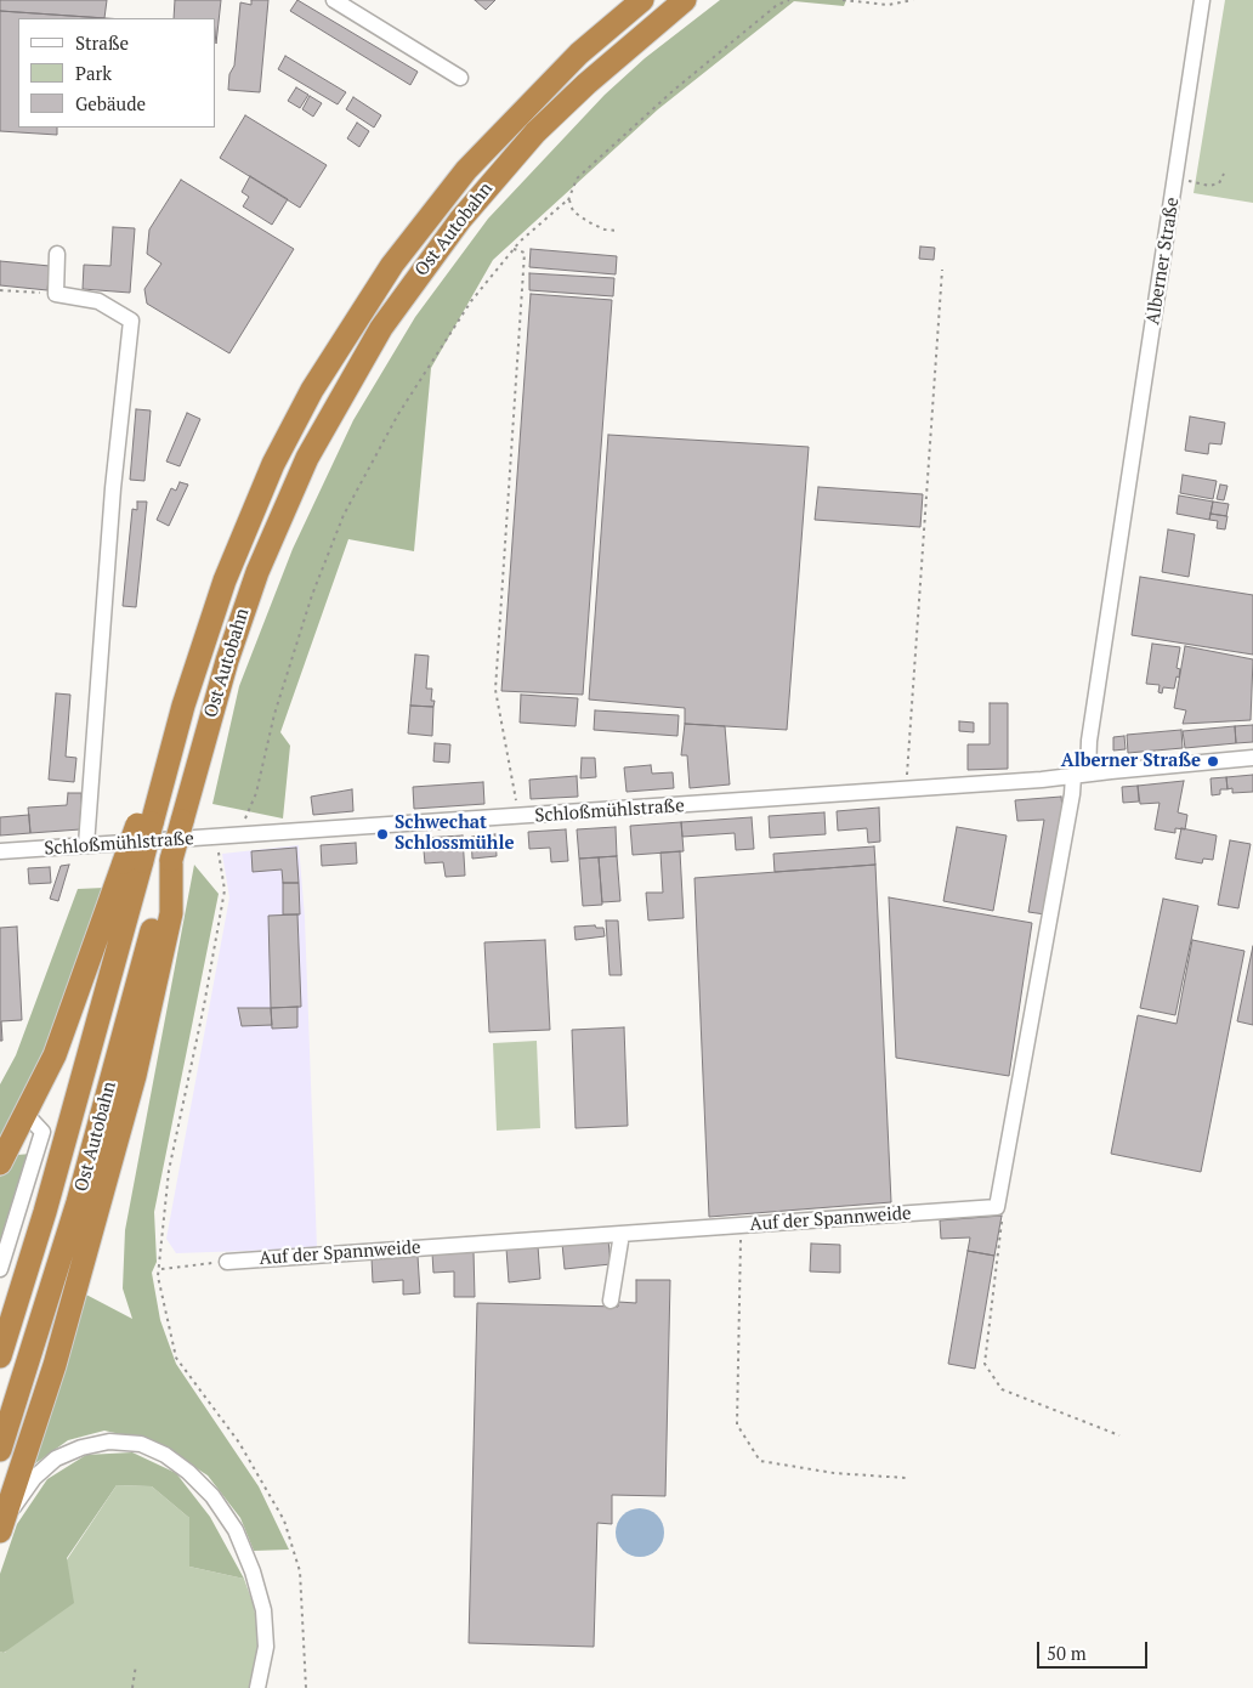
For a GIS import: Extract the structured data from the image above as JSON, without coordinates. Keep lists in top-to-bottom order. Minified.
{"streets":{"highway":["Ost Autobahn"],"street":["Alberner Straße","Schloßmühlstraße","Auf der Spannweide"]},"crossings":[["Alberner Straße","Schloßmühlstraße"]],"places":["Alberner Straße","Schwechat Schlossmühle"],"legend":["Straße","Park","Gebäude"],"scale_bar":"50 m"}
